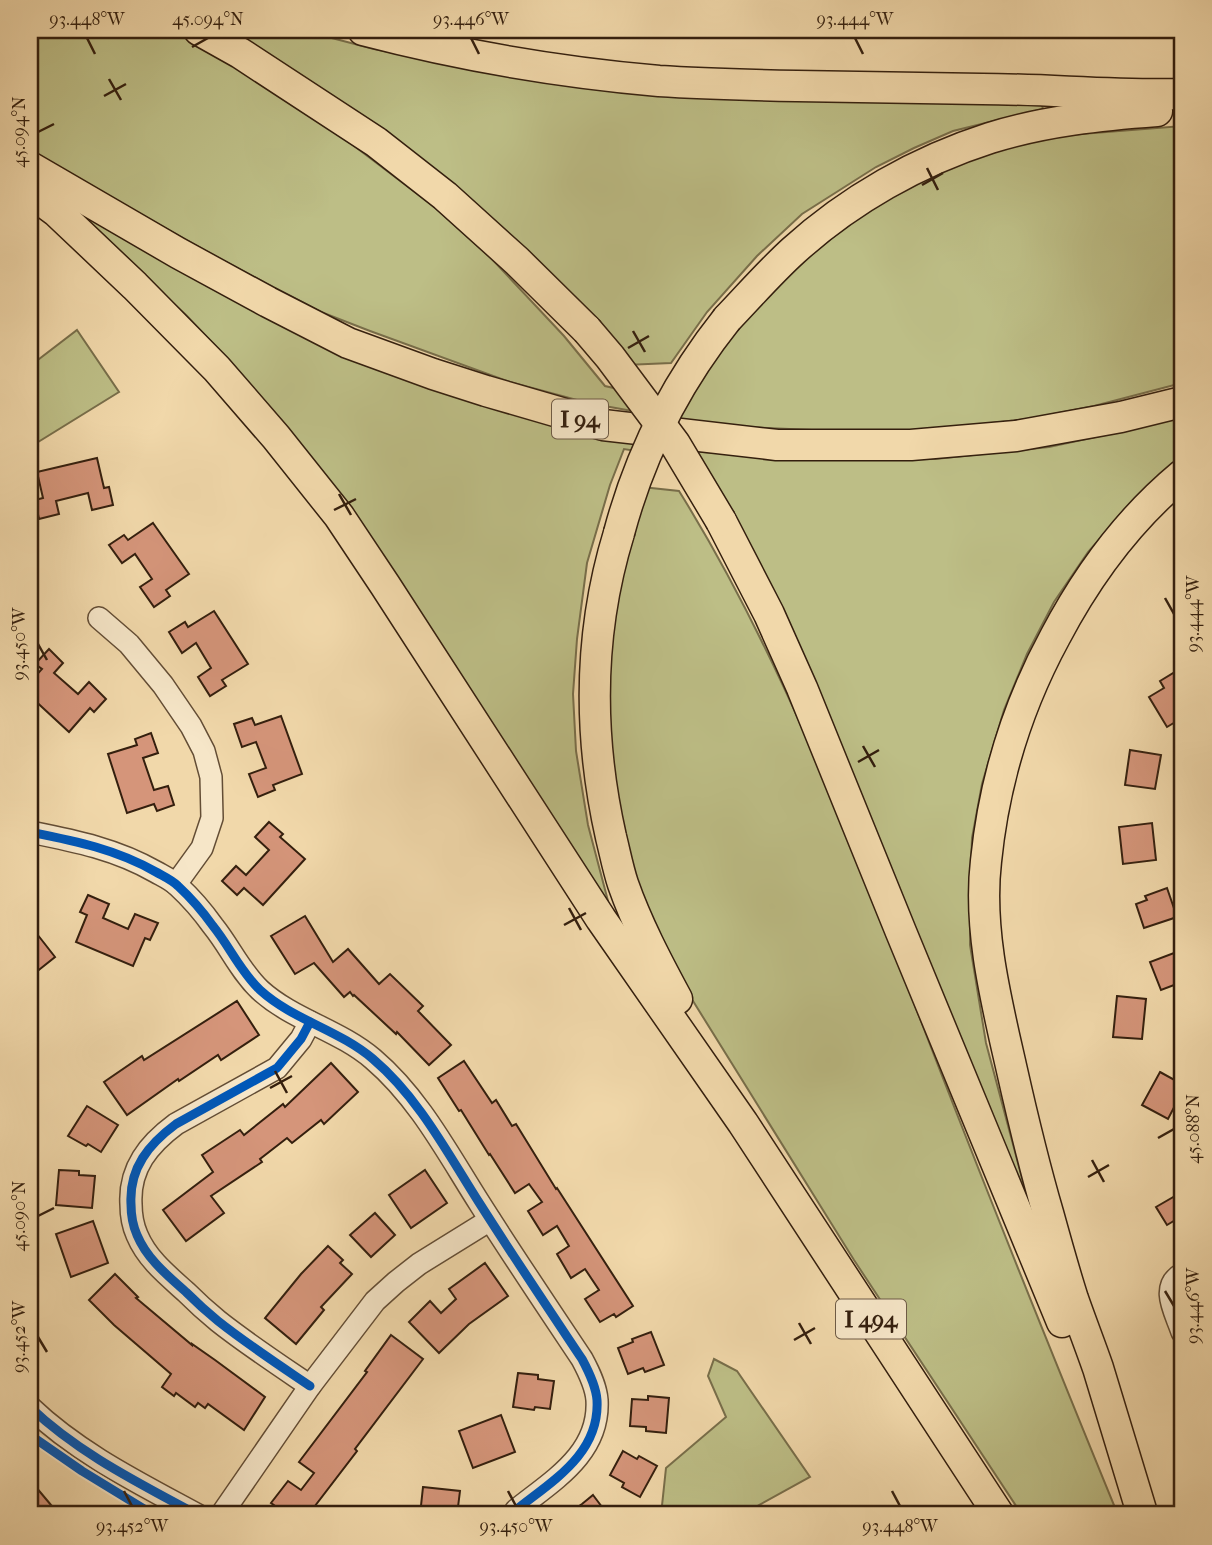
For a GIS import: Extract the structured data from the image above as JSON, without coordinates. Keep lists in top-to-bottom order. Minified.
{"streets":{"highway":["I 94","I 494"]},"coordinates":["93.448°W","45.094°N","93.446°W","93.444°W","93.450°W","45.088°N","45.090°N","93.452°W"]}
